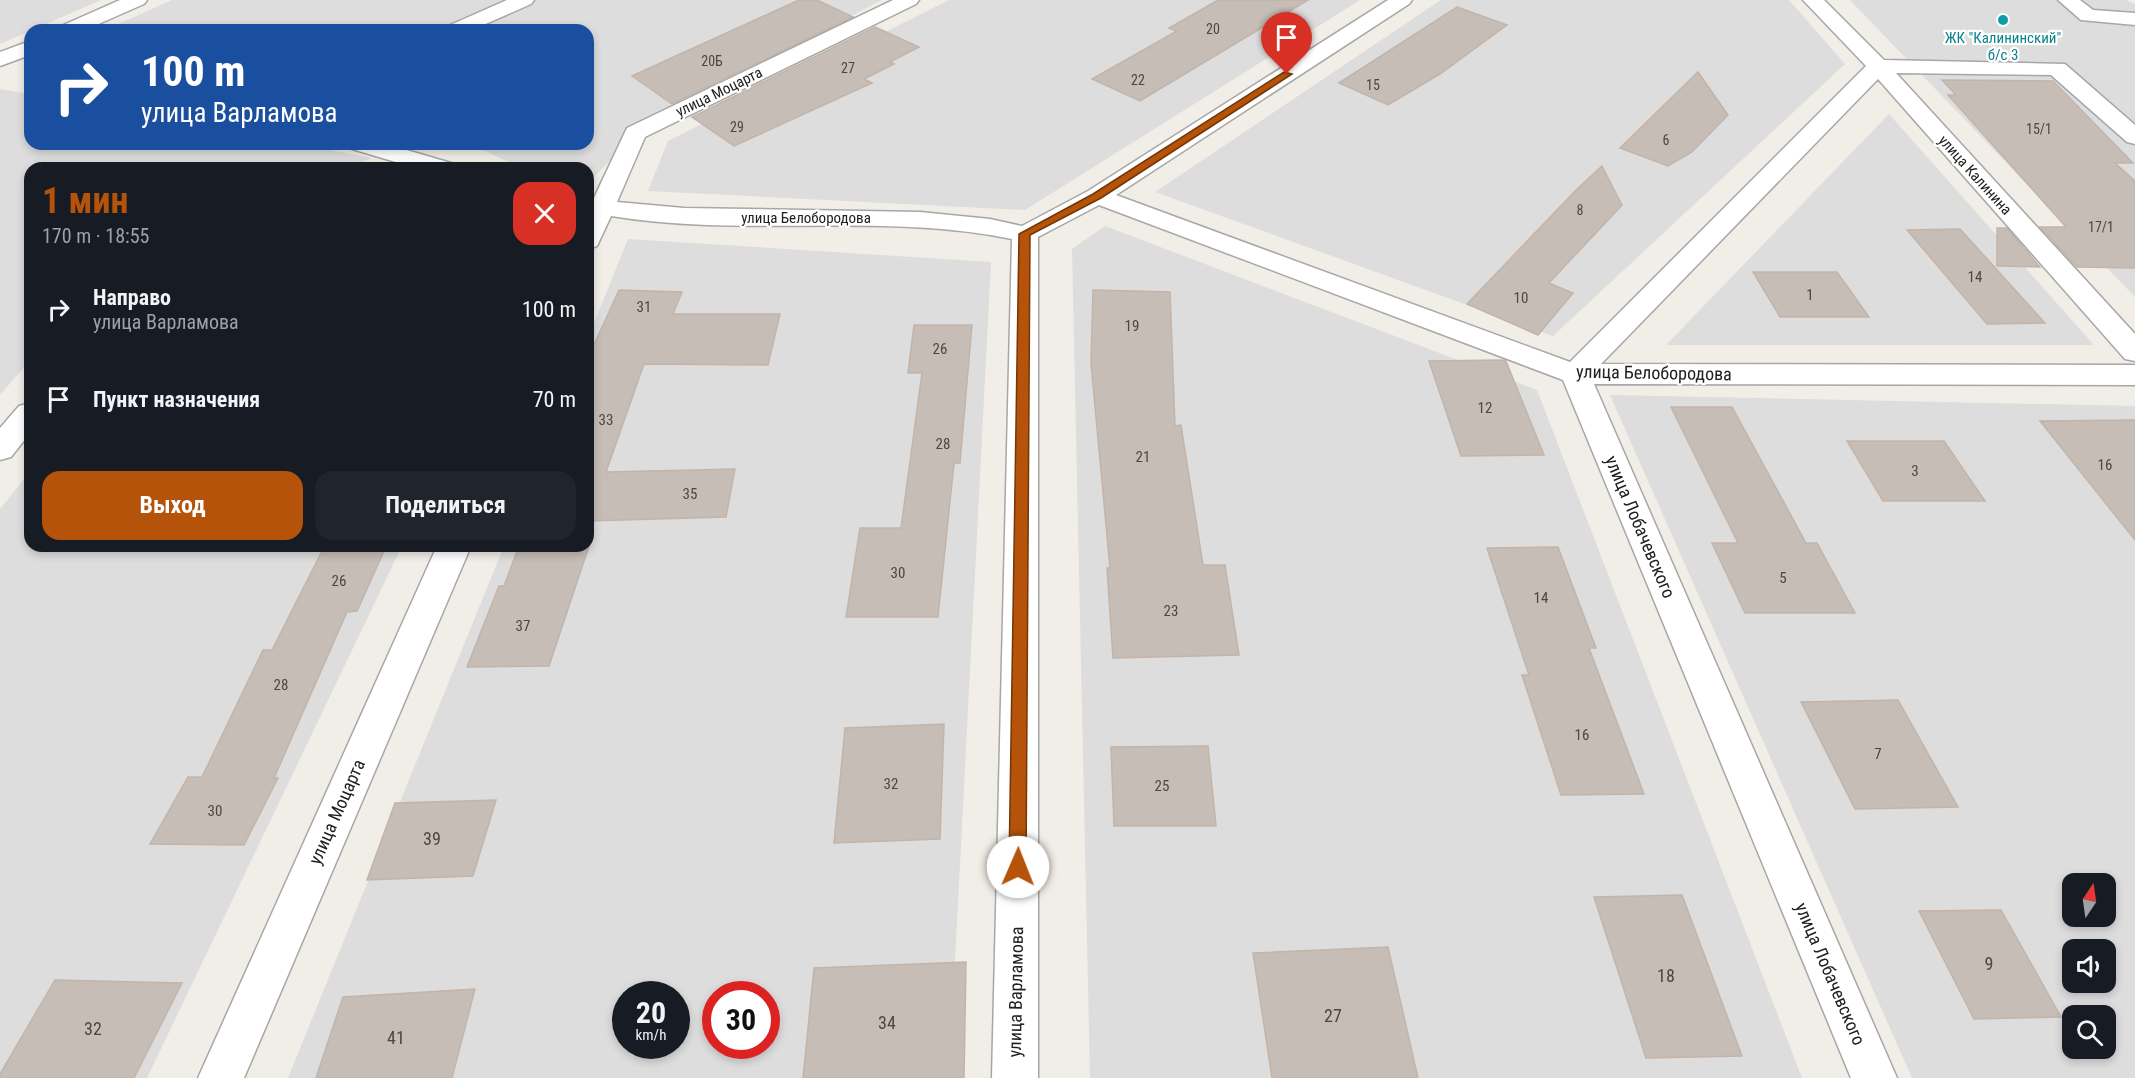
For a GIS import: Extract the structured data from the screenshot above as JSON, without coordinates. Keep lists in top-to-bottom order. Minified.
{"streets":{"street":["улица Моцарта","улица Калинина","улица Белобородова","улица Лобачевского","улица Варламова"]},"crossings":[["улица Моцарта","улица Белобородова"],["улица Белобородова","улица Лобачевского"],["улица Белобородова","улица Варламова"]],"places":["ЖК \"Калининский\" б/с 3"],"house_numbers":["20","20Б","27","22","15","29","15/1","6","8","17/1","14","1","10","31","19","26","12","33","28","21","16","3","35","30","5","26","14","23","37","28","16","7","32","25","30","39","9","18","27","34","32","41"],"north":"top","page":{"turn":["100 m","улица Варламова"],"heading":["1 мин","170 m · 18:55"],"list":[{"name":"Направо","note":"улица Варламова","value":"100 m"},{"name":"Пункт назначения","value":"70 m"}],"buttons":["Выход","Поделиться"],"speed":"20 km/h","limit":"30"}}
